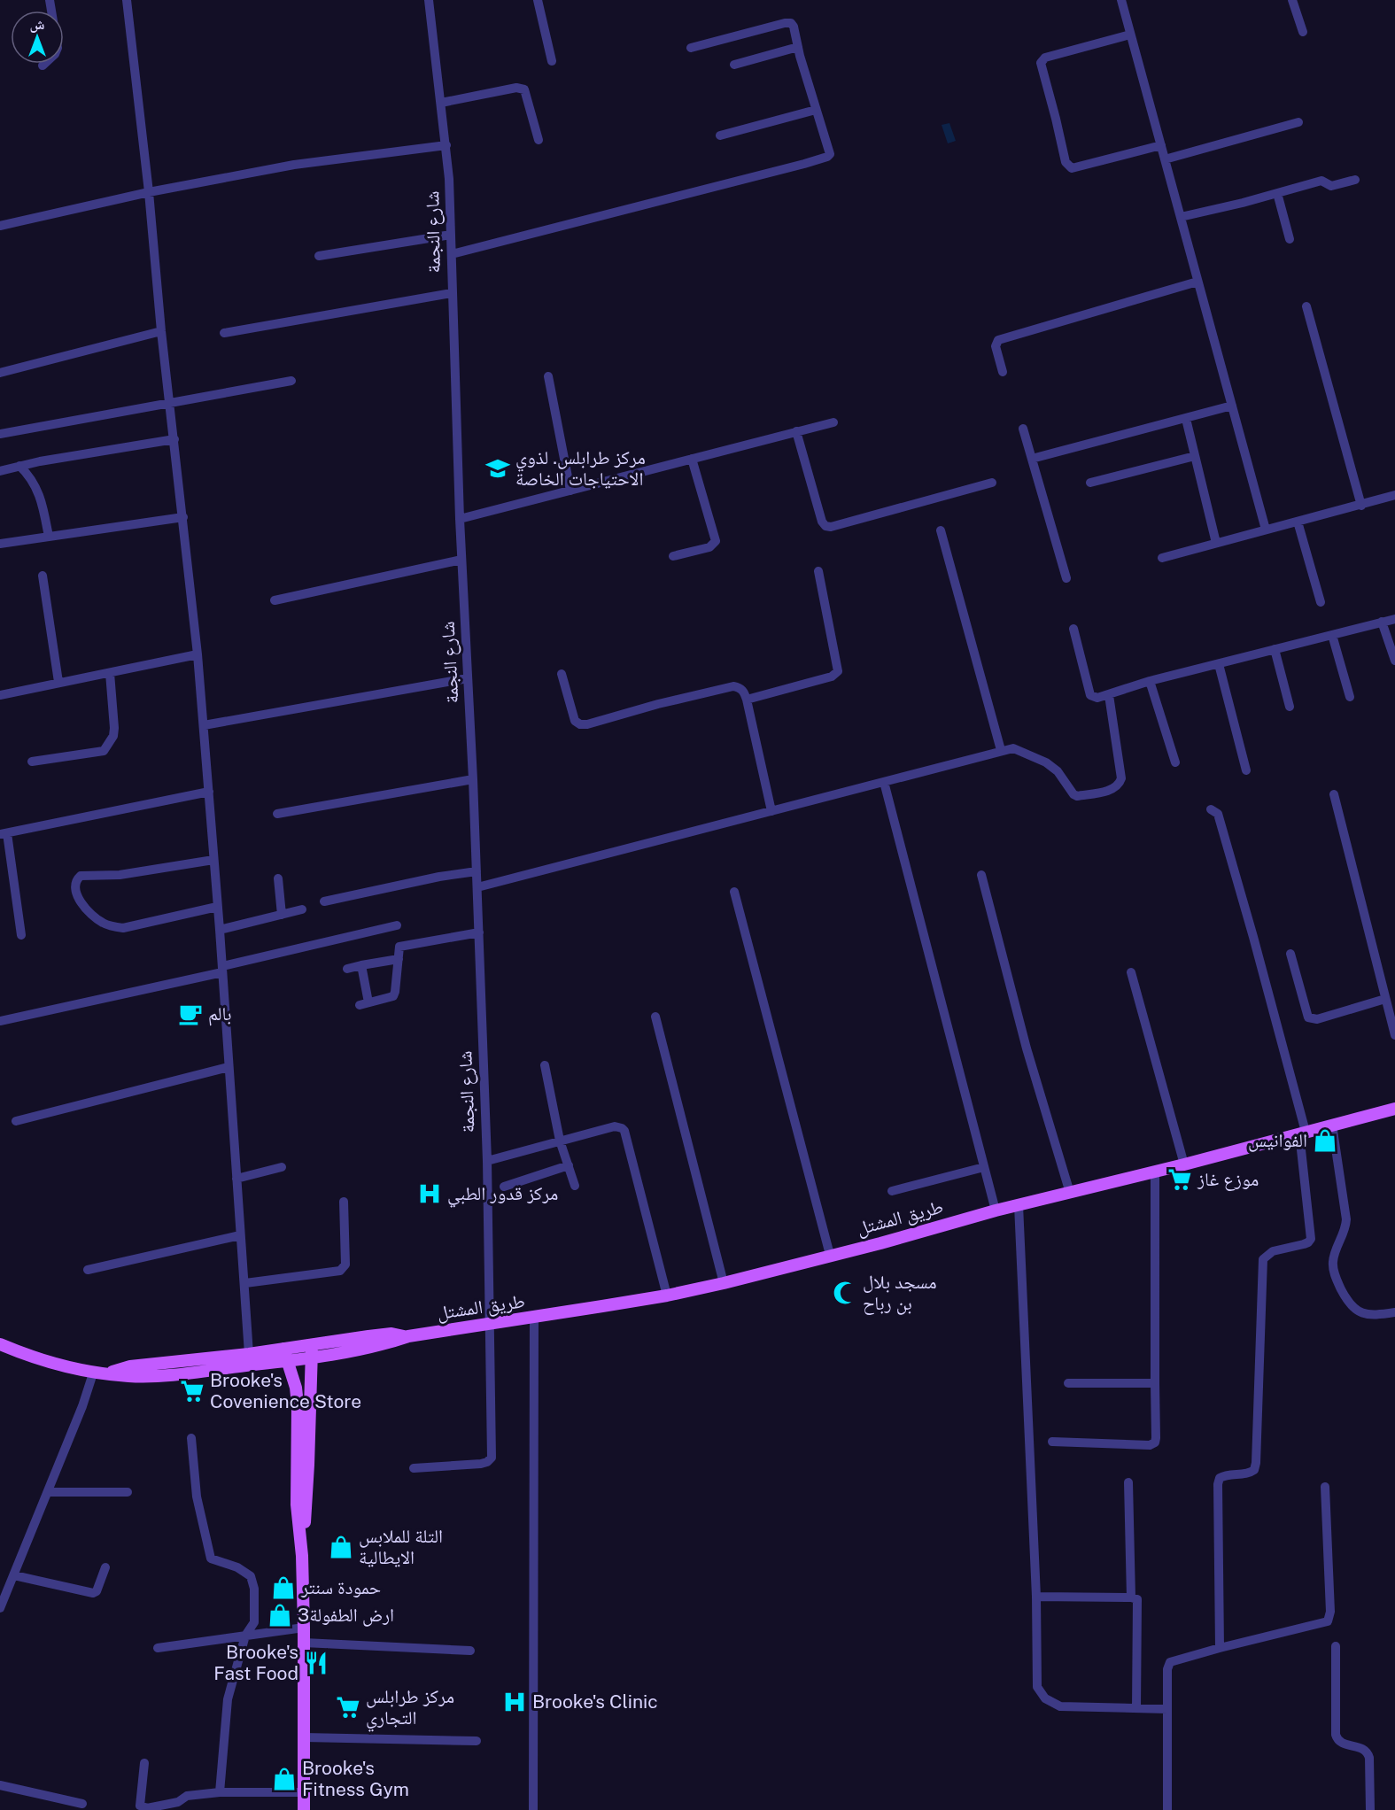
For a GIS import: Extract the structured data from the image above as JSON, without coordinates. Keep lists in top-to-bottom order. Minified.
{"streets":{"main road":["طريق المشتل"],"street":["شارع النجمة"]},"crossings":[["شارع النجمة","طريق المشتل"]],"places":{"school or university":["مركز طرابلس. لذوي الاحتياجات الخاصة"],"cafe":["بالم"],"shop":["الفوانيس","التلة للملابس الايطالية","حمودة سنتر","ارض الطفولة3","Brooke's Fitness Gym"],"supermarket":["موزع غاز","Brooke's Covenience Store","مركز طرابلس التجاري"],"hospital":["مركز قدور الطبي","Brooke's Clinic"],"mosque":["مسجد بلال بن رباح"],"restaurant":["Brooke's Fast Food"]},"north":"top"}
